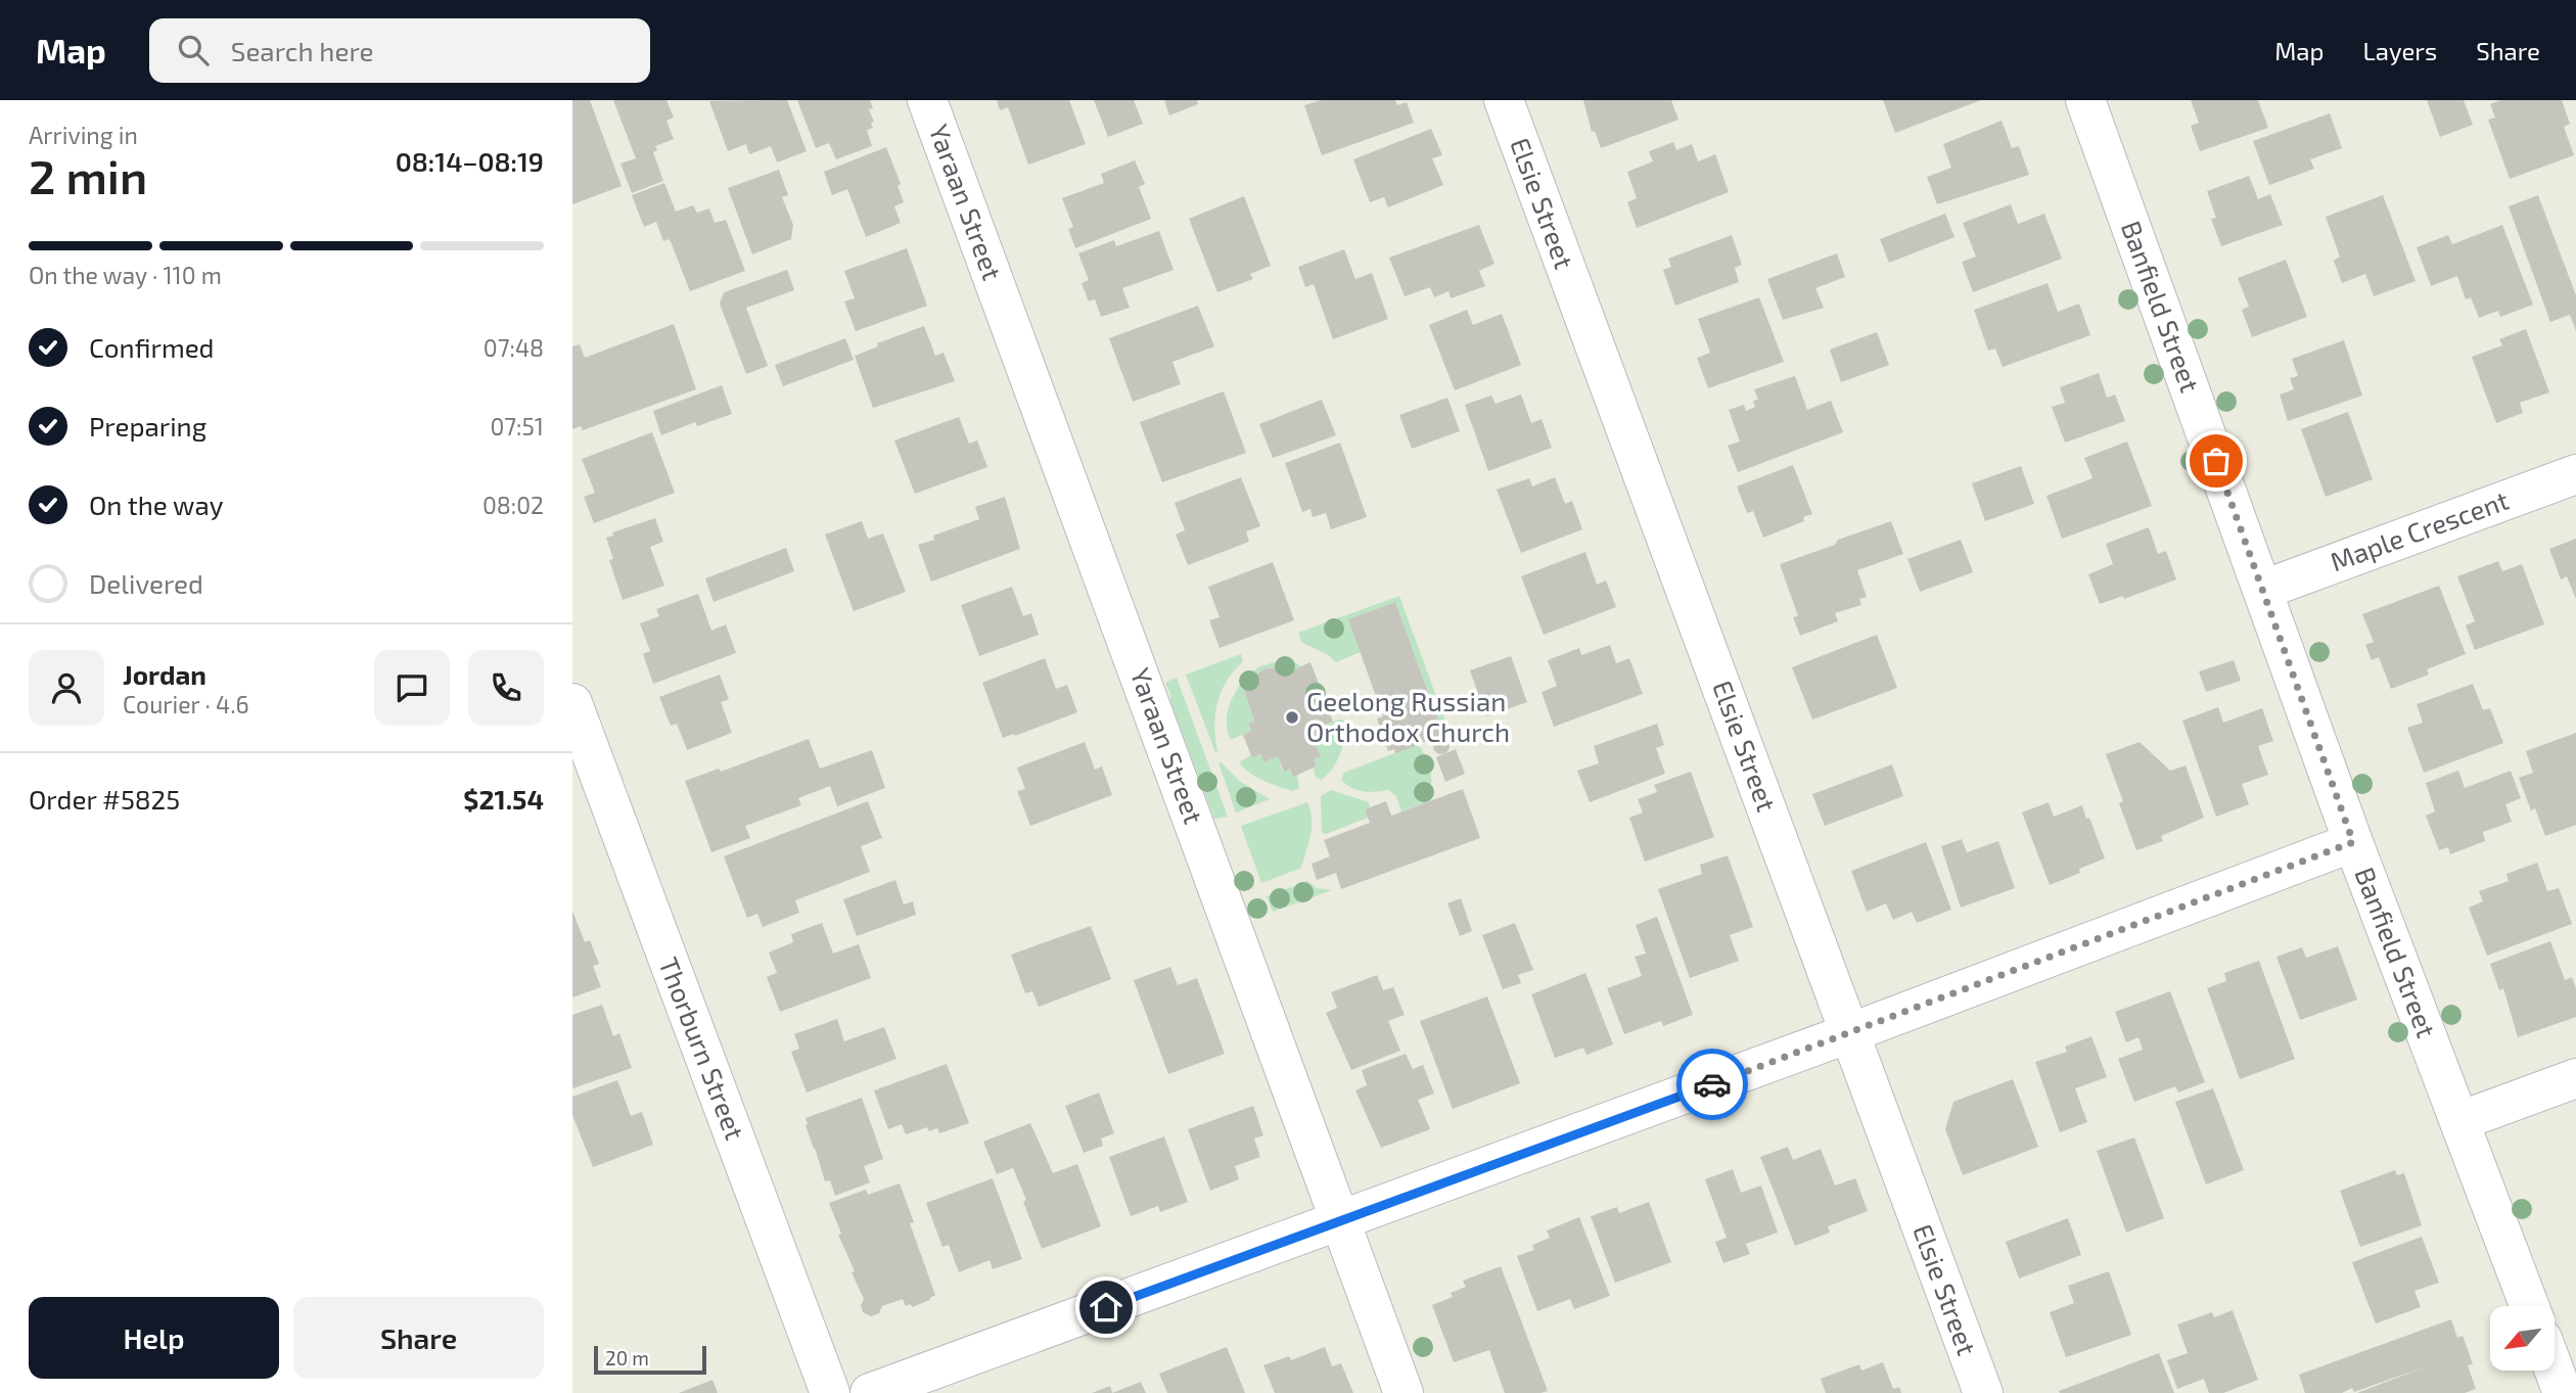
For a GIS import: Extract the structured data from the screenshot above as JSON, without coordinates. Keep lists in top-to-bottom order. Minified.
{"streets":{"street":["Yaraan Street","Elsie Street","Banfield Street","Maple Crescent","Thorburn Street"]},"crossings":[["Banfield Street","Maple Crescent"]],"places":["Geelong Russian Orthodox Church"],"scale_bar":"20 m","north":"bottom left","page":{"header":"Map","search":"Search here","nav":["Map","Layers","Share"],"heading":["2 min","Arriving in","08:14–08:19"],"panel":["Jordan","Courier · 4.6","Order #5825","$21.54"],"bar":"On the way · 110 m","list":[["Confirmed","07:48"],["Preparing","07:51"],["On the way","08:02"],"Delivered"],"buttons":["Help","Share"],"scale":"20 m"}}
